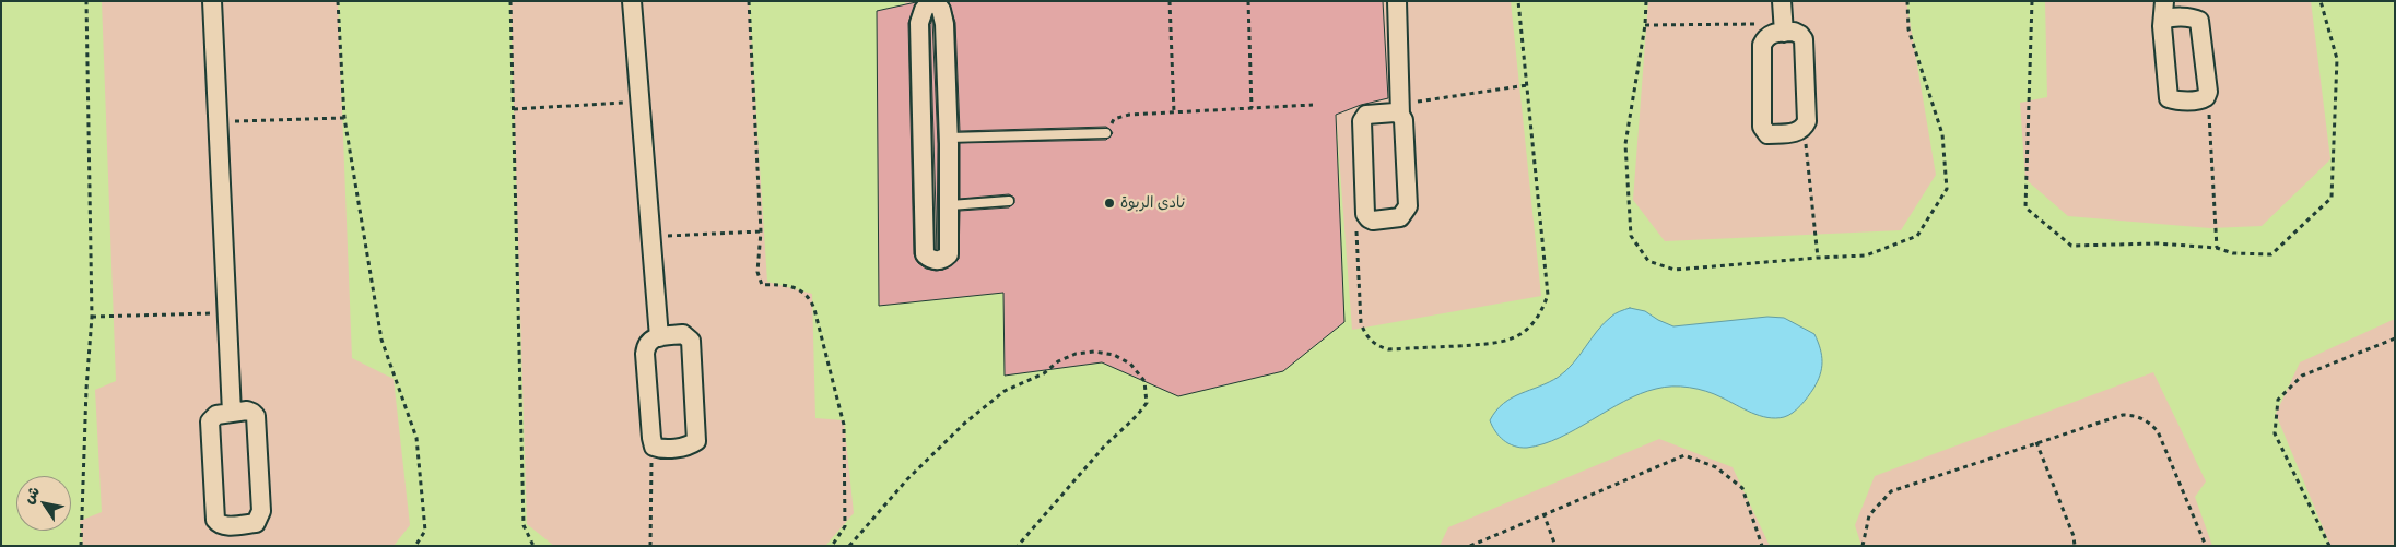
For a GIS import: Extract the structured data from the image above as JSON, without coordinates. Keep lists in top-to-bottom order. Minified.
{"places":["نادى الربوة"],"north":"top left"}
